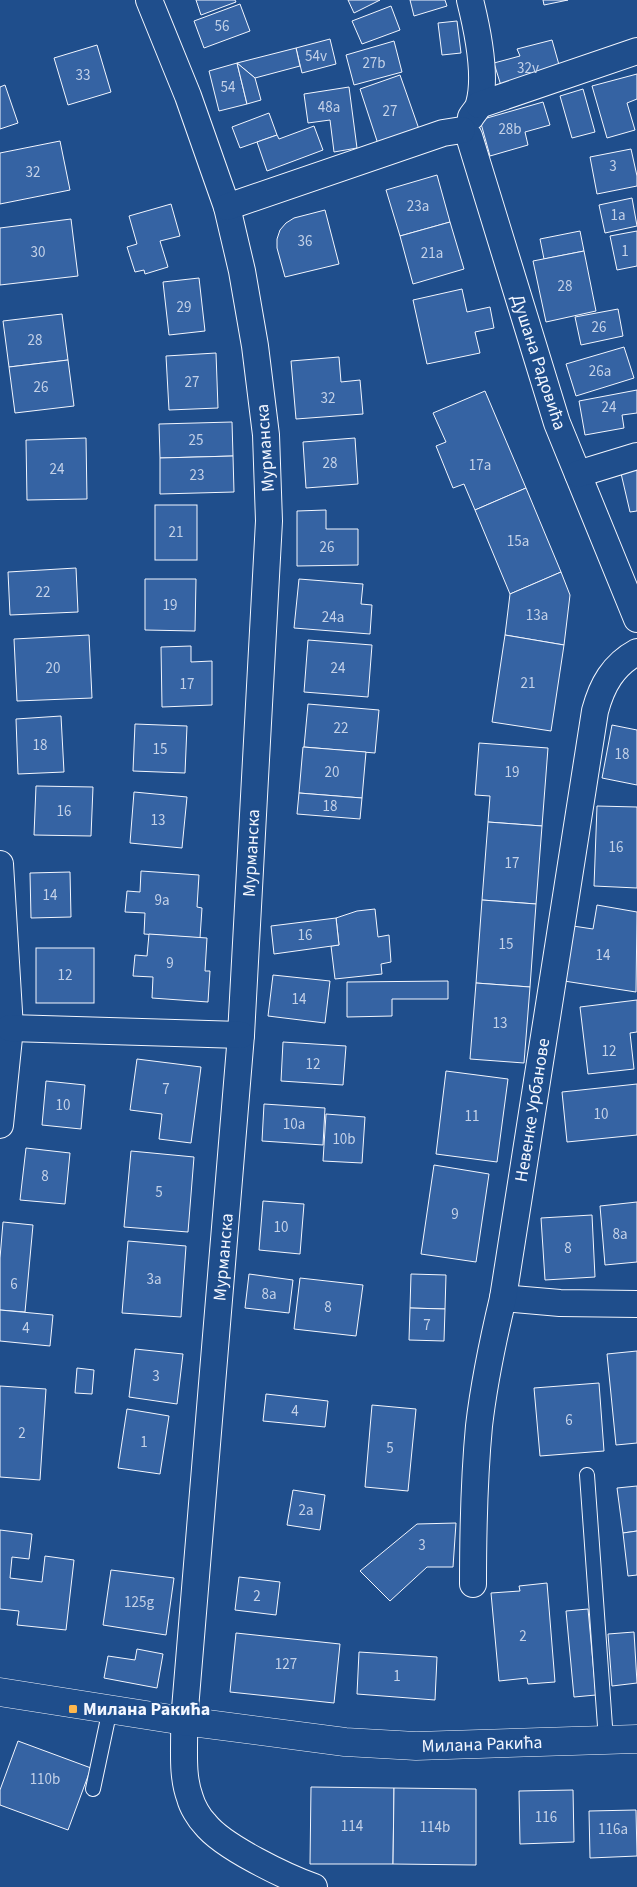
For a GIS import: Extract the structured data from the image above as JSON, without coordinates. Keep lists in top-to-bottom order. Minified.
{"streets":{"main road":["Милана Ракића"],"street":["Душана Радовића","Мурманска","Невенке Урбанове"]},"crossings":[["Мурманска","Милана Ракића"]],"places":{"transit":["Милана Ракића"]},"house_numbers":["56","54v","27b","32v","33","54","48a","27","28b","3","32","23a","1a","36","1","30","21a","28","29","26","28","26a","27","26","32","24","25","28","17a","24","23","21","15a","26","22","19","13a","24a","20","24","21","17","22","18","15","18","20","19","18","16","13","16","17","14","9a","16","15","14","9","12","14","13","12","12","7","10","10","11","10a","10b","8","5","9","10","8a","8","3a","6","8a","8","7","4","3","4","6","2","1","5","2a","3","2","125g","2","127","1","110b","116","114","114b","116a"]}
